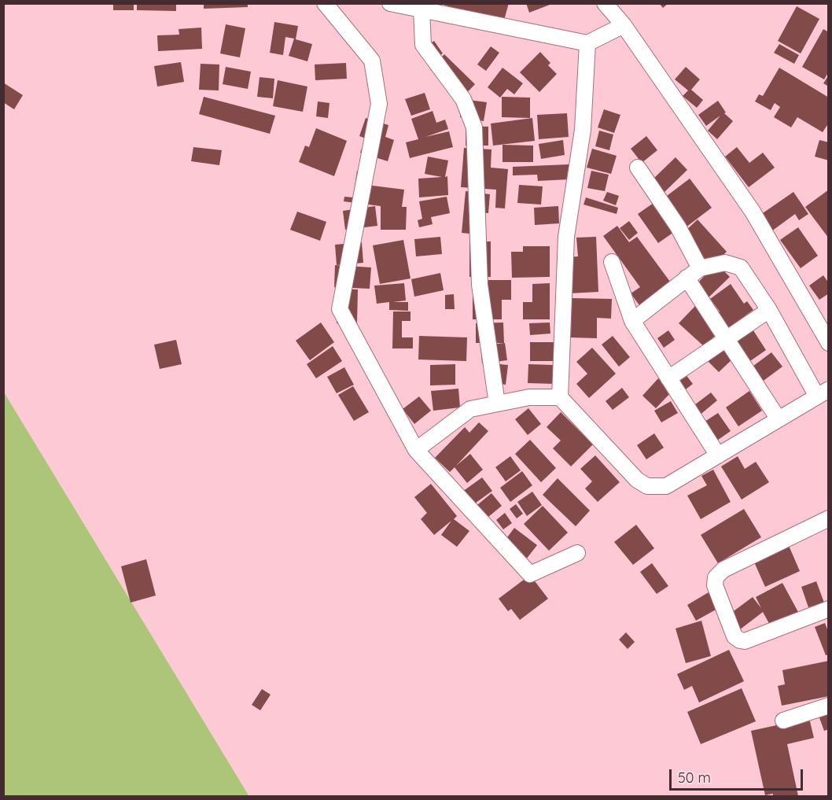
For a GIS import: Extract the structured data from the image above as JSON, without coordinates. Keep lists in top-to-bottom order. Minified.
{"scale_bar":"50 m"}
